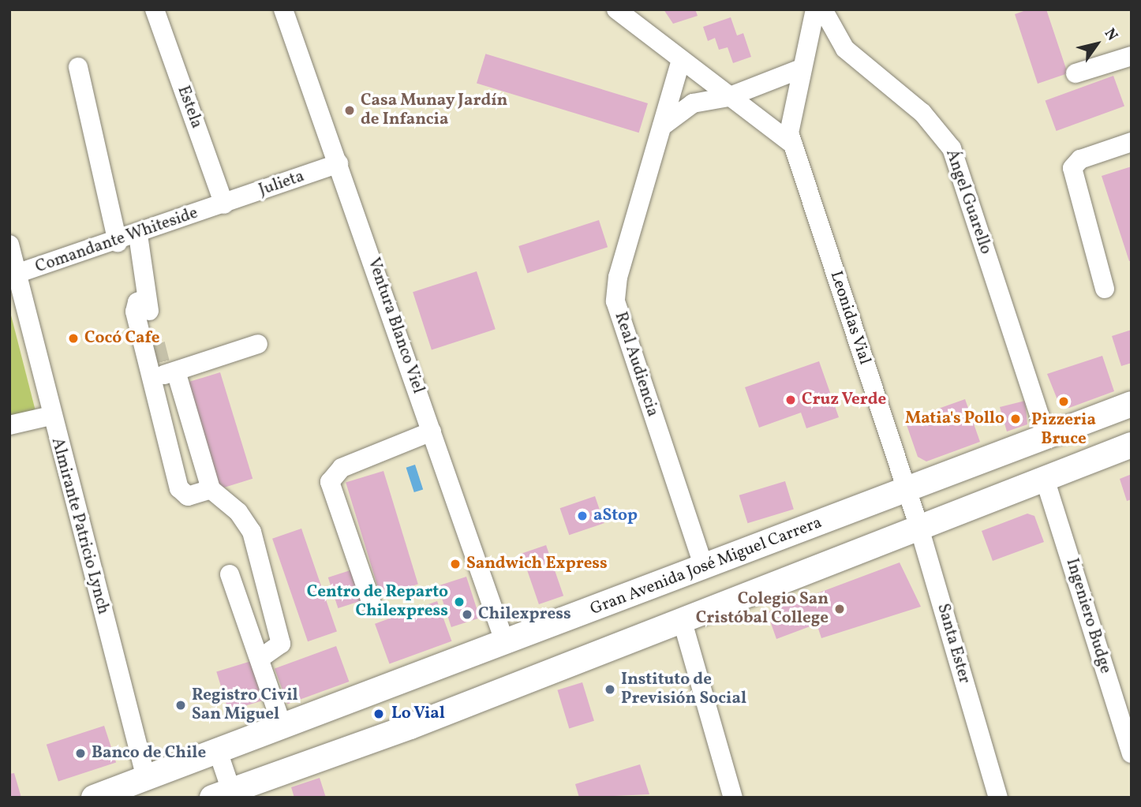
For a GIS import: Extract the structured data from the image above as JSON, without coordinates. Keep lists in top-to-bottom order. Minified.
{"streets":{"main road":["Gran Avenida José Miguel Carrera"],"street":["Estela","Julieta","Ángel Guarello","Comandante Whiteside","Leonidas Vial","Ventura Blanco Viel","Real Audiencia","Almirante Patricio Lynch","Ingeniero Budge","Santa Ester"]},"crossings":[["Estela","Julieta"],["Estela","Comandante Whiteside"],["Julieta","Comandante Whiteside"],["Julieta","Ventura Blanco Viel"],["Ángel Guarello","Gran Avenida José Miguel Carrera"],["Comandante Whiteside","Almirante Patricio Lynch"],["Leonidas Vial","Real Audiencia"],["Leonidas Vial","Gran Avenida José Miguel Carrera"],["Leonidas Vial","Santa Ester"],["Ventura Blanco Viel","Gran Avenida José Miguel Carrera"],["Real Audiencia","Gran Avenida José Miguel Carrera"],["Almirante Patricio Lynch","Gran Avenida José Miguel Carrera"],["Gran Avenida José Miguel Carrera","Santa Ester"]],"places":["Casa Munay Jardín de Infancia","Cocó Cafe","Cruz Verde","Pizzeria Bruce","Matia's Pollo","aStop","Sandwich Express","Centro de Reparto Chilexpress","Colegio San Cristóbal College","Chilexpress","Instituto de Previsión Social","Registro Civil San Miguel","Lo Vial","Banco de Chile"],"north":"top right"}
